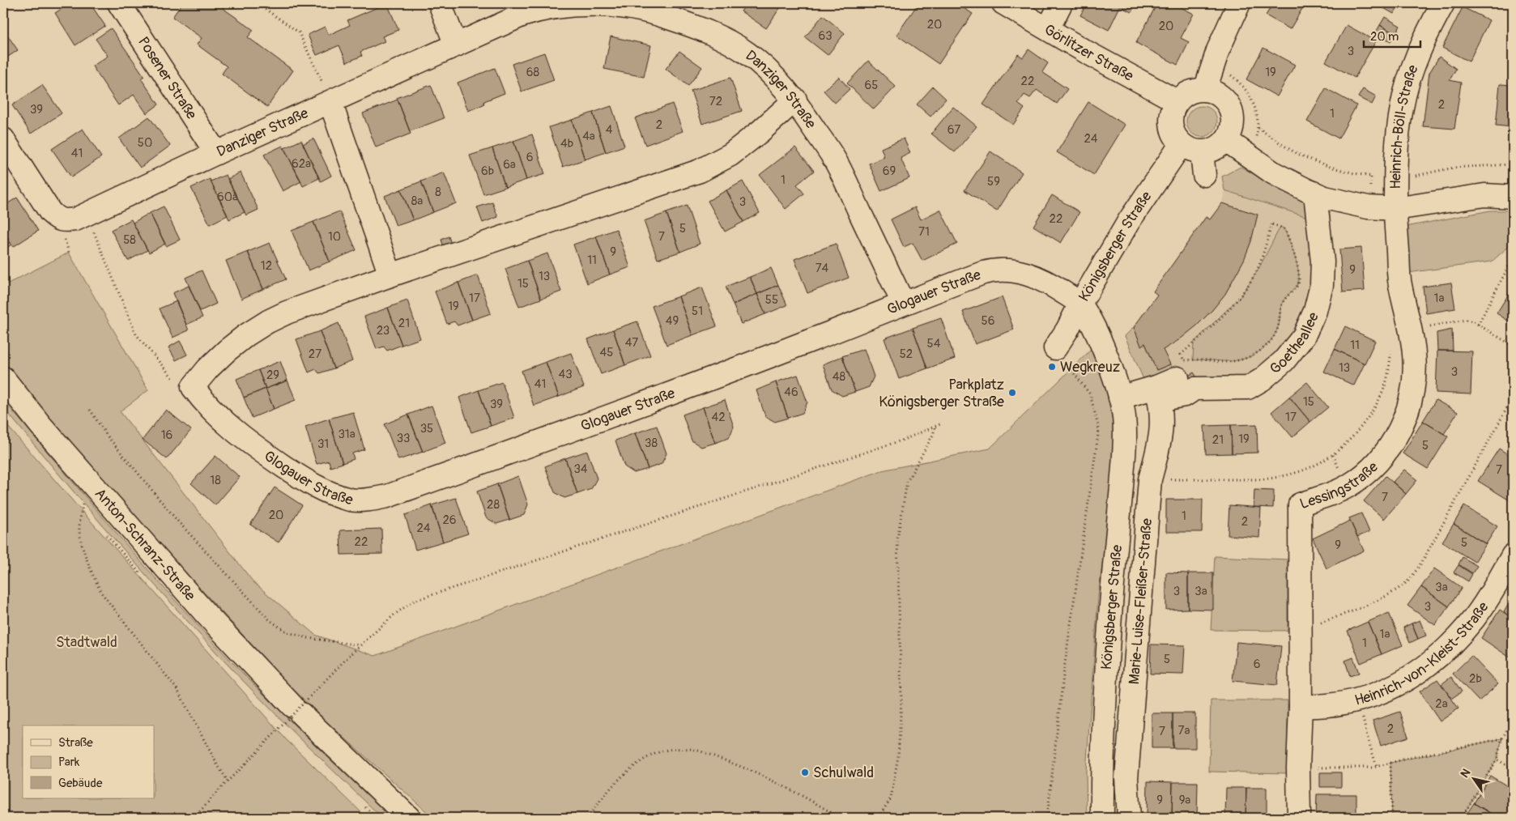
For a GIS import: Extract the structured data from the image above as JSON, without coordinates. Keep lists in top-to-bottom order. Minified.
{"streets":{"street":["Görlitzer Straße","Posener Straße","Danziger Straße","Heinrich-Böll-Straße","Königsberger Straße","Glogauer Straße","Goetheallee","Lessingstraße","Anton-Schranz-Straße","Marie-Luise-Fleißer-Straße","Heinrich-von-Kleist-Straße"]},"crossings":[["Görlitzer Straße","Königsberger Straße"],["Posener Straße","Danziger Straße"],["Danziger Straße","Glogauer Straße"],["Heinrich-Böll-Straße","Lessingstraße"],["Königsberger Straße","Glogauer Straße"],["Goetheallee","Marie-Luise-Fleißer-Straße"],["Lessingstraße","Heinrich-von-Kleist-Straße"]],"parks":["Stadtwald"],"places":["Wegkreuz","Parkplatz Königsberger Straße","Schulwald"],"house_numbers":["20","20","63","3","68","19","22","65","72","2","39","1","2","4","67","4a","24","50","4b","41","6","62a","6a","6b","69","1","59","8","60a","8a","3","22","5","71","10","7","58","9","11","12","74","9","13","15","17","1a","55","19","51","49","56","21","23","47","54","11","45","27","52","13","3","43","29","48","41","46","15","39","42","17","35","31a","16","33","19","21","38","31","5","34","7","18","7","28","20","1","26","2","24","22","5","9","3a","3","3a","3","1a","1","5","6","2b","2a","2","7a","7","9","9a"],"legend":["Straße","Park","Gebäude"],"scale_bar":"20 m","north":"top left"}
